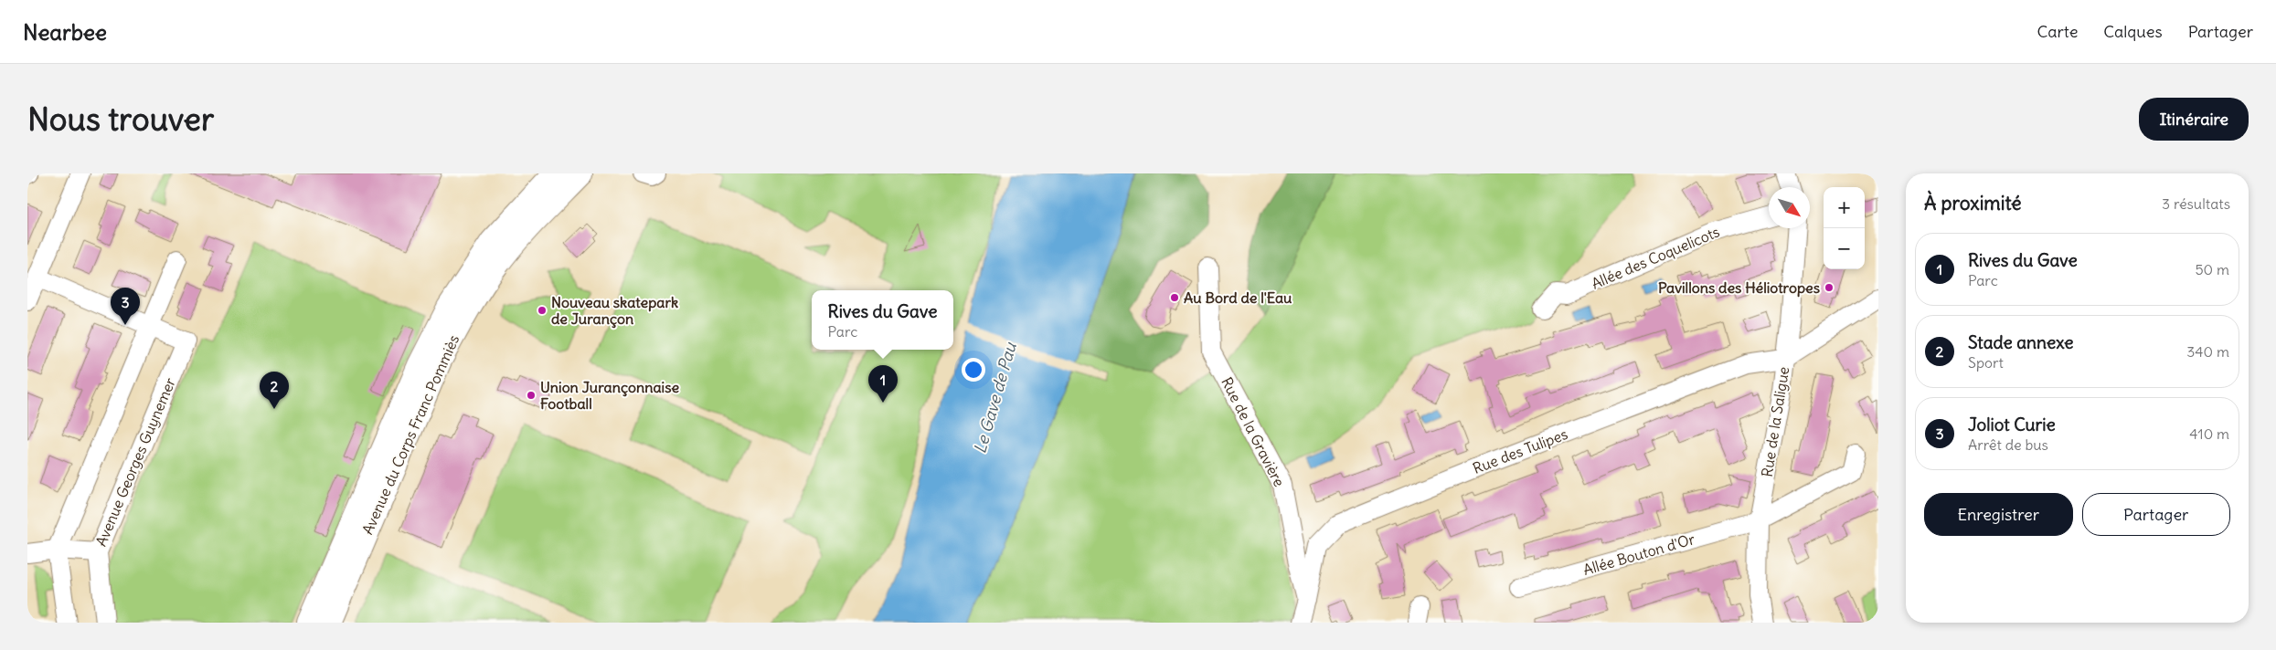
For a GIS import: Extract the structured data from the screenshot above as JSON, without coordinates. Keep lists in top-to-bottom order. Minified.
{"streets":{"main road":["Avenue du Corps Franc Pommiès"],"street":["Allée des Coquelicots","Rue de la Saligue","Rue de la Gravière","Rue des Tulipes","Avenue Georges Guynemer","Allée Bouton d'Or"]},"crossings":[["Rue de la Saligue","Rue des Tulipes"],["Rue de la Saligue","Allée Bouton d'Or"],["Rue de la Gravière","Rue des Tulipes"]],"water":["Le Gave de Pau"],"places":["Pavillons des Héliotropes","Au Bord de l'Eau","Nouveau skatepark de Jurançon","Union Jurançonnaise Football"],"north":"bottom right","page":{"header":"Nearbee","nav":["Carte","Calques","Partager"],"buttons":["Itinéraire",["Enregistrer","Partager"]],"title":"Nous trouver","heading":["À proximité","3 résultats"],"map_buttons":["+","−"],"list":[{"mark":"1","name":"Rives du Gave","note":"Parc","value":"50 m"},{"mark":"2","name":"Stade annexe","note":"Sport","value":"340 m"},{"mark":"3","name":"Joliot Curie","note":"Arrêt de bus","value":"410 m"}],"pins":["3","1","2"],"popup":["Rives du Gave","Parc"]}}
